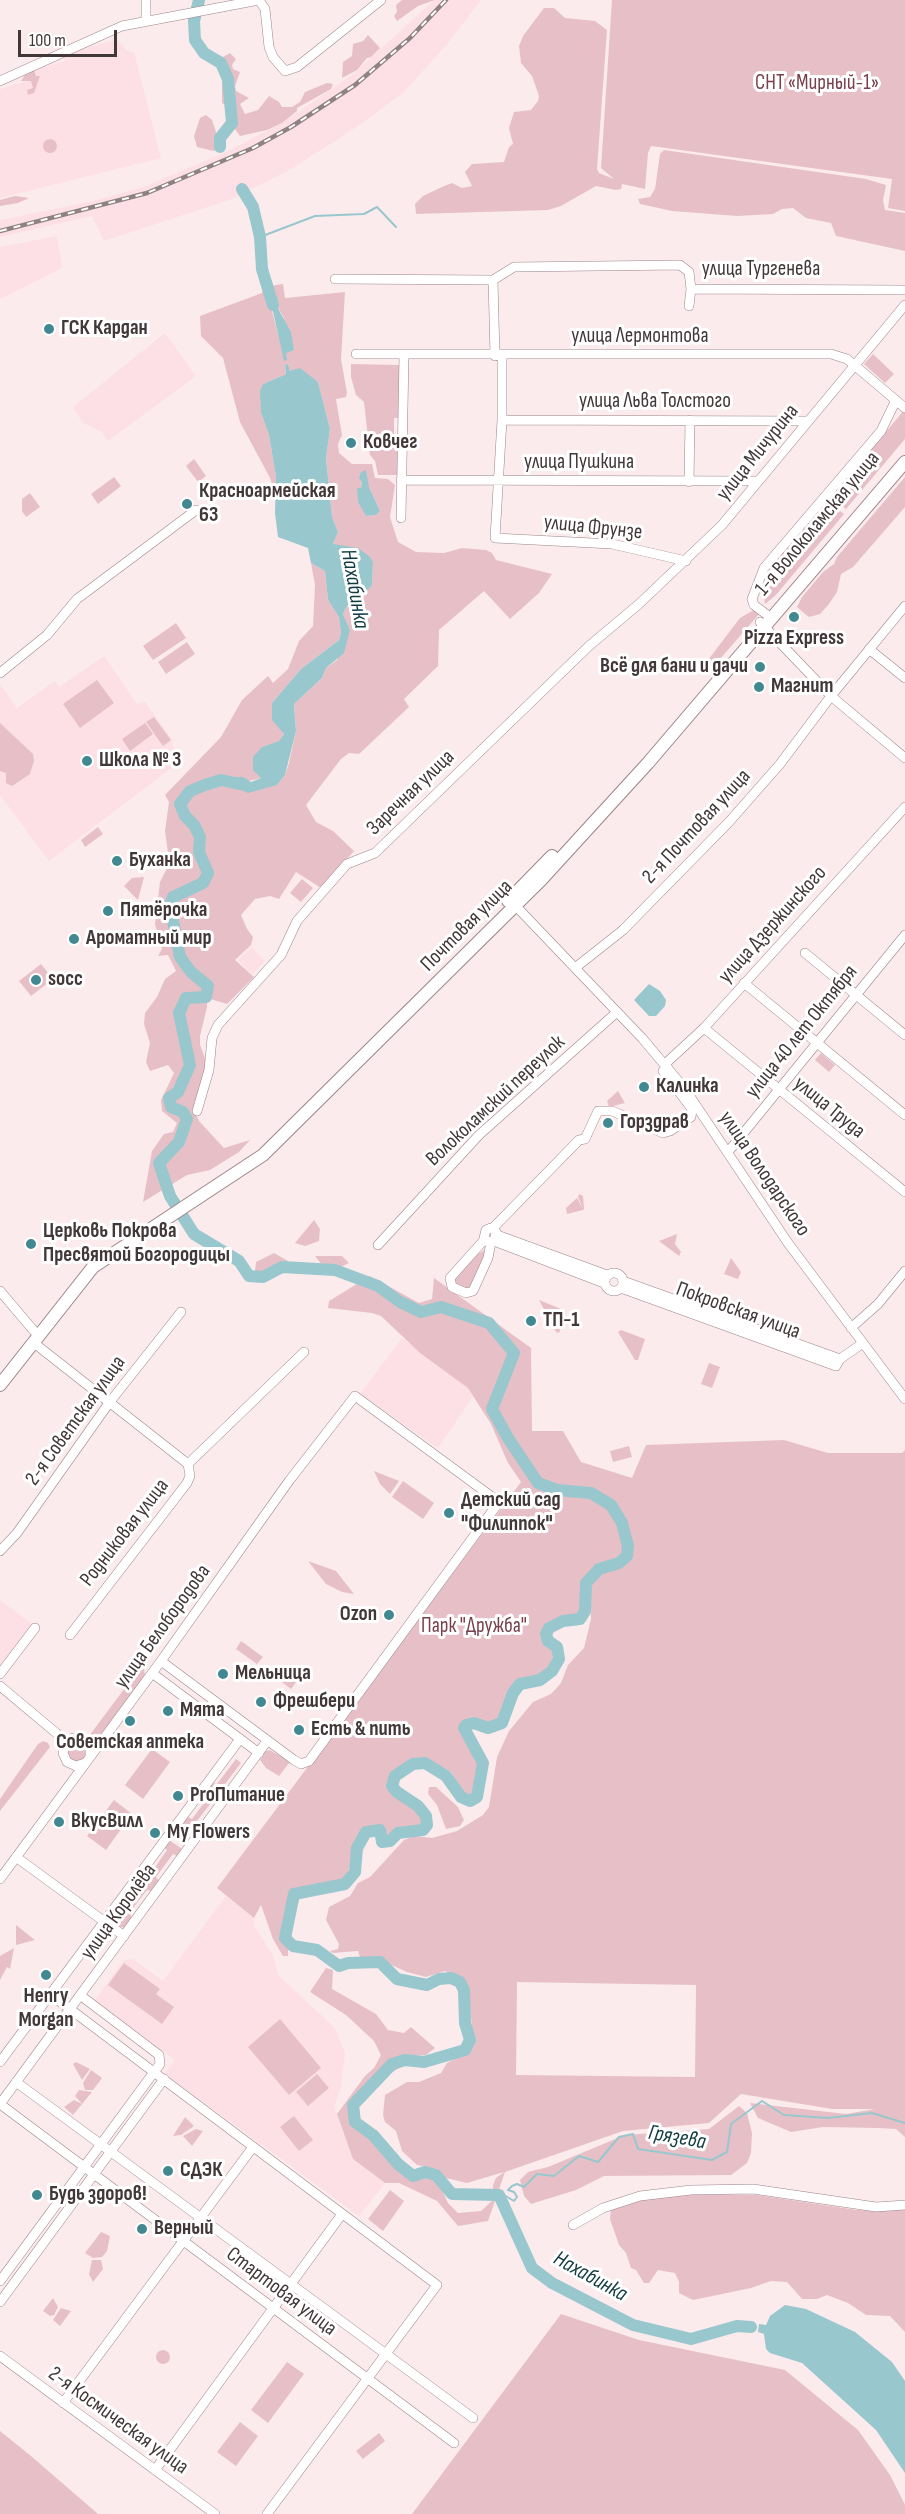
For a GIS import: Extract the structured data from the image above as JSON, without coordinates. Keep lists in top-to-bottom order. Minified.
{"streets":{"main road":["1-я Волоколамская улица","Почтовая улица"],"street":["улица Тургенева","улица Лермонтова","улица Льва Толстого","улица Мичурина","улица Пушкина","улица Фрунзе","Заречная улица","2-я Почтовая улица","улица Дзержинского","улица 40 лет Октября","Волоколамский переулок","улица Труда","улица Володарского","Покровская улица","2-я Советская улица","Родниковая улица","улица Белобородова","улица Королёва","Стартовая улица","2-я Космическая улица"]},"crossings":[["улица Лермонтова","улица Мичурина"],["улица Льва Толстого","улица Мичурина"],["улица Мичурина","улица Пушкина"],["улица Мичурина","улица Фрунзе"],["улица Мичурина","Заречная улица"],["улица Пушкина","улица Фрунзе"],["1-я Волоколамская улица","Почтовая улица"],["улица Фрунзе","Заречная улица"],["2-я Почтовая улица","улица Володарского"],["улица Дзержинского","улица Труда"],["улица Дзержинского","улица Володарского"],["Почтовая улица","улица Володарского"],["улица 40 лет Октября","улица Труда"],["улица 40 лет Октября","улица Володарского"],["Волоколамский переулок","улица Володарского"],["улица Володарского","Покровская улица"],["улица Белобородова","улица Королёва"],["улица Королёва","Стартовая улица"]],"water":["Нахабинка","Грязева"],"parks":["СНТ «Мирный-1»","Парк \"Дружба\""],"places":["ГСК Кардан","Ковчег","Красноармейская 63","Pizza Express","Всё для бани и дачи","Магнит","Школа № 3","Буханка","Пятёрочка","Ароматный мир","socc","Калинка","Горздрав","Церковь Покрова Пресвятой Богородицы","ТП-1","Детский сад \"Филиппок\"","Ozon","Мельница","Фрешбери","Мята","Советская аптека","Есть & пить","ProПитание","ВкусВилл","My Flowers","Henry Morgan","СДЭК","Будь здоров!","Верный"],"scale_bar":"100 m"}
